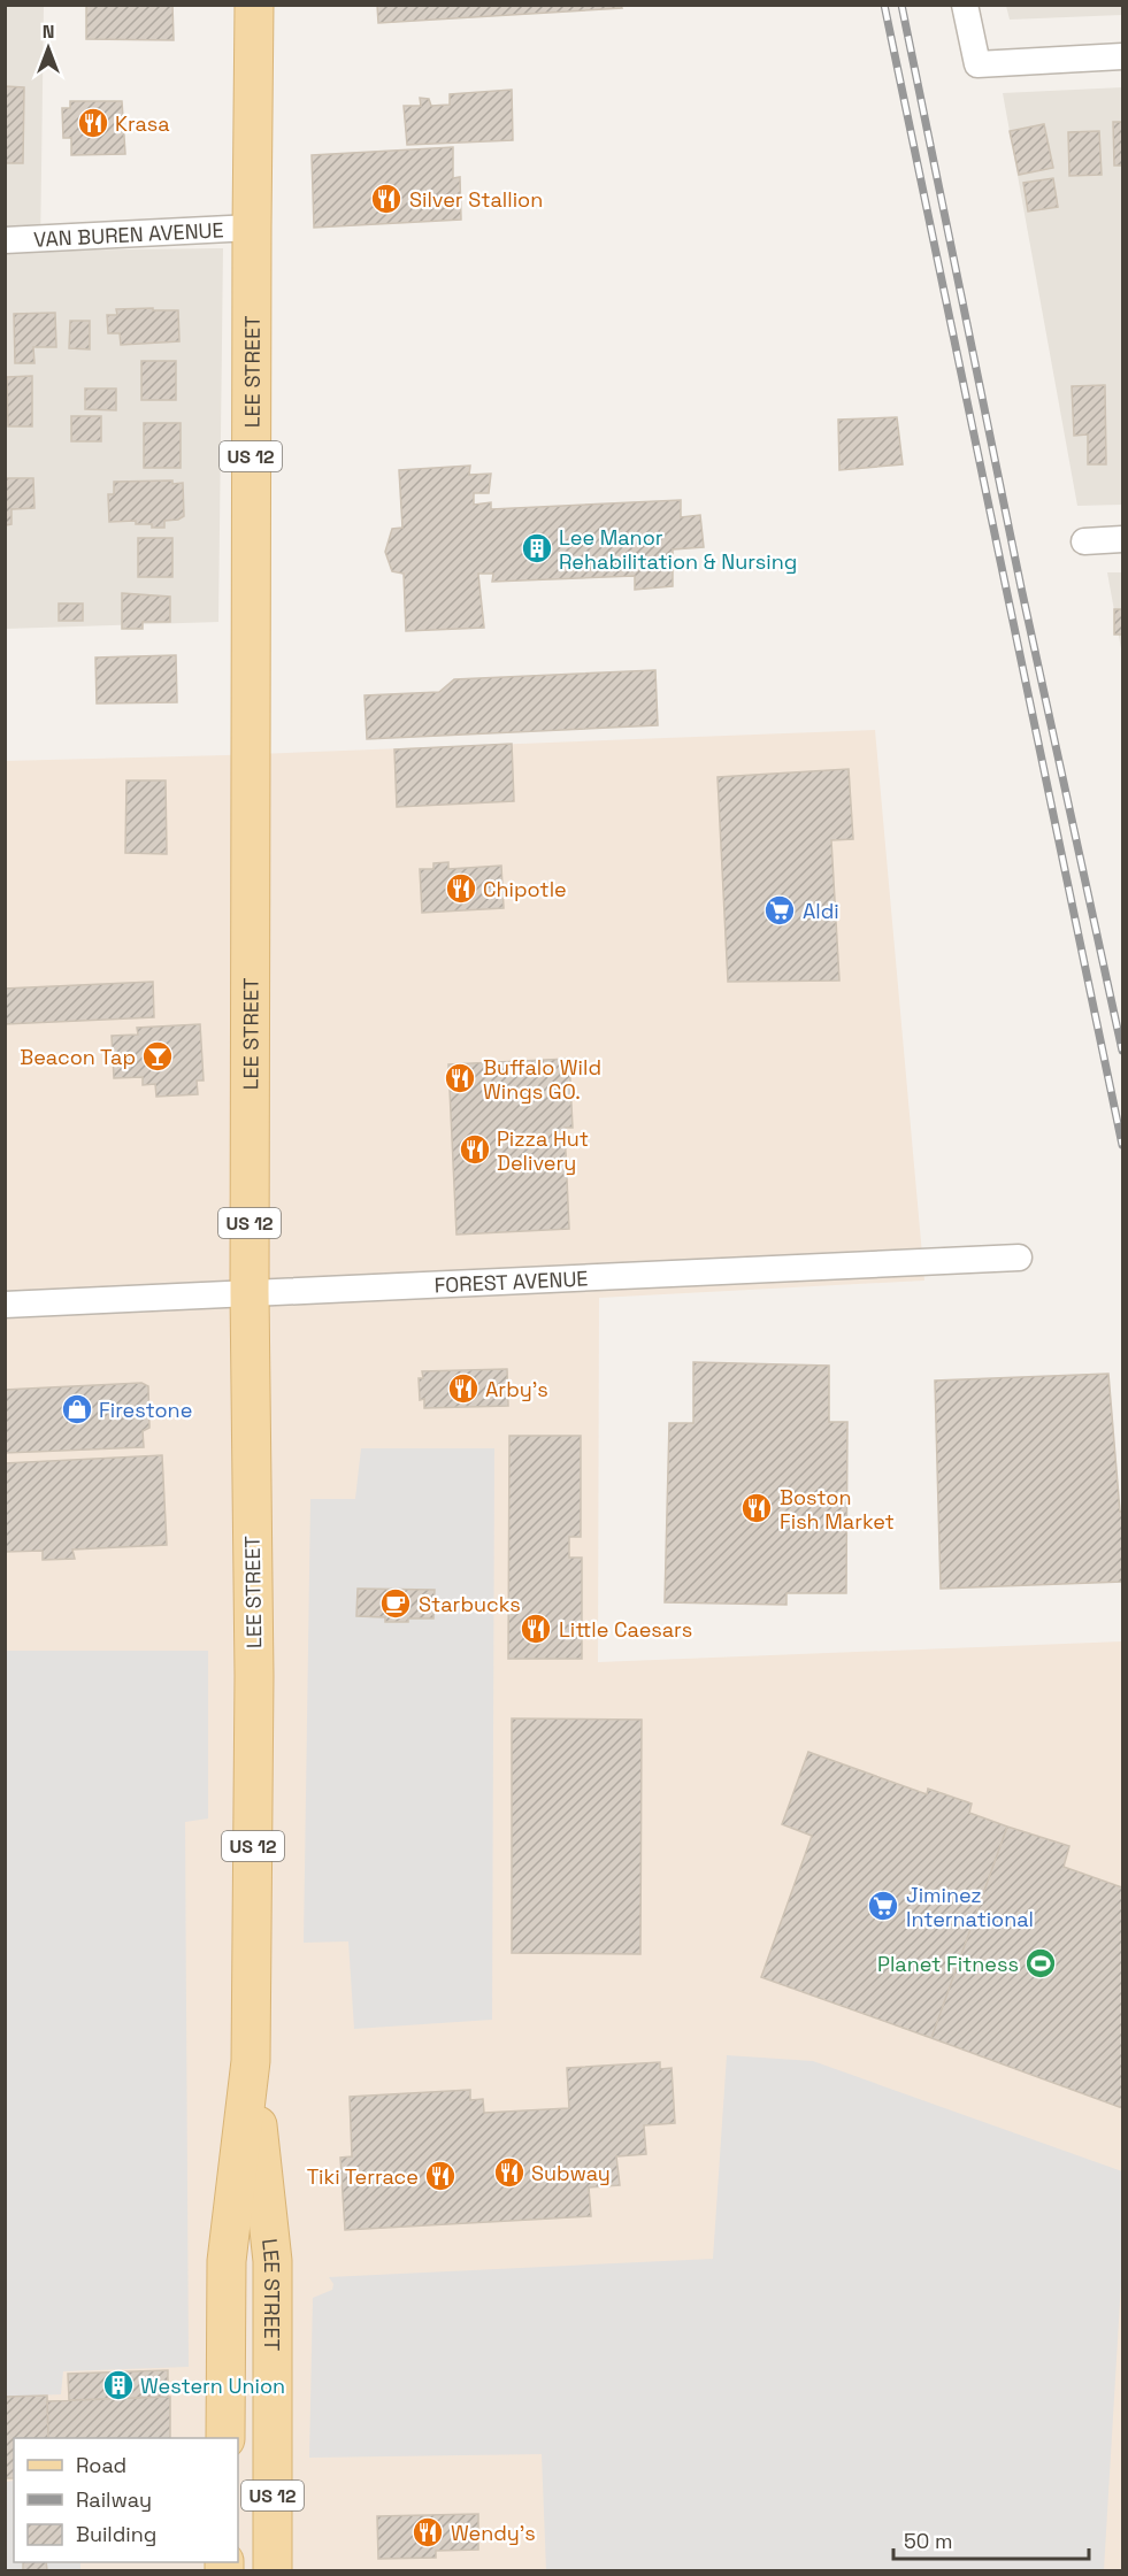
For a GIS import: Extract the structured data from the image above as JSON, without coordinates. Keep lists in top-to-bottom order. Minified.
{"streets":{"main road":["LEE STREET","US 12"],"street":["VAN BUREN AVENUE","FOREST AVENUE"]},"crossings":[["VAN BUREN AVENUE","LEE STREET"],["LEE STREET","FOREST AVENUE"]],"places":{"restaurant":["Krasa","Silver Stallion","Chipotle","Buffalo Wild Wings GO.","Pizza Hut Delivery","Arby's","Boston Fish Market","Little Caesars","Subway","Tiki Terrace","Wendy's"],"building":["Lee Manor Rehabilitation & Nursing","Western Union"],"supermarket":["Aldi","Jiminez International"],"bar":["Beacon Tap"],"shop":["Firestone"],"cafe":["Starbucks"],"sports":["Planet Fitness"]},"legend":["Road","Railway","Building"],"scale_bar":"50 m","north":"top"}
